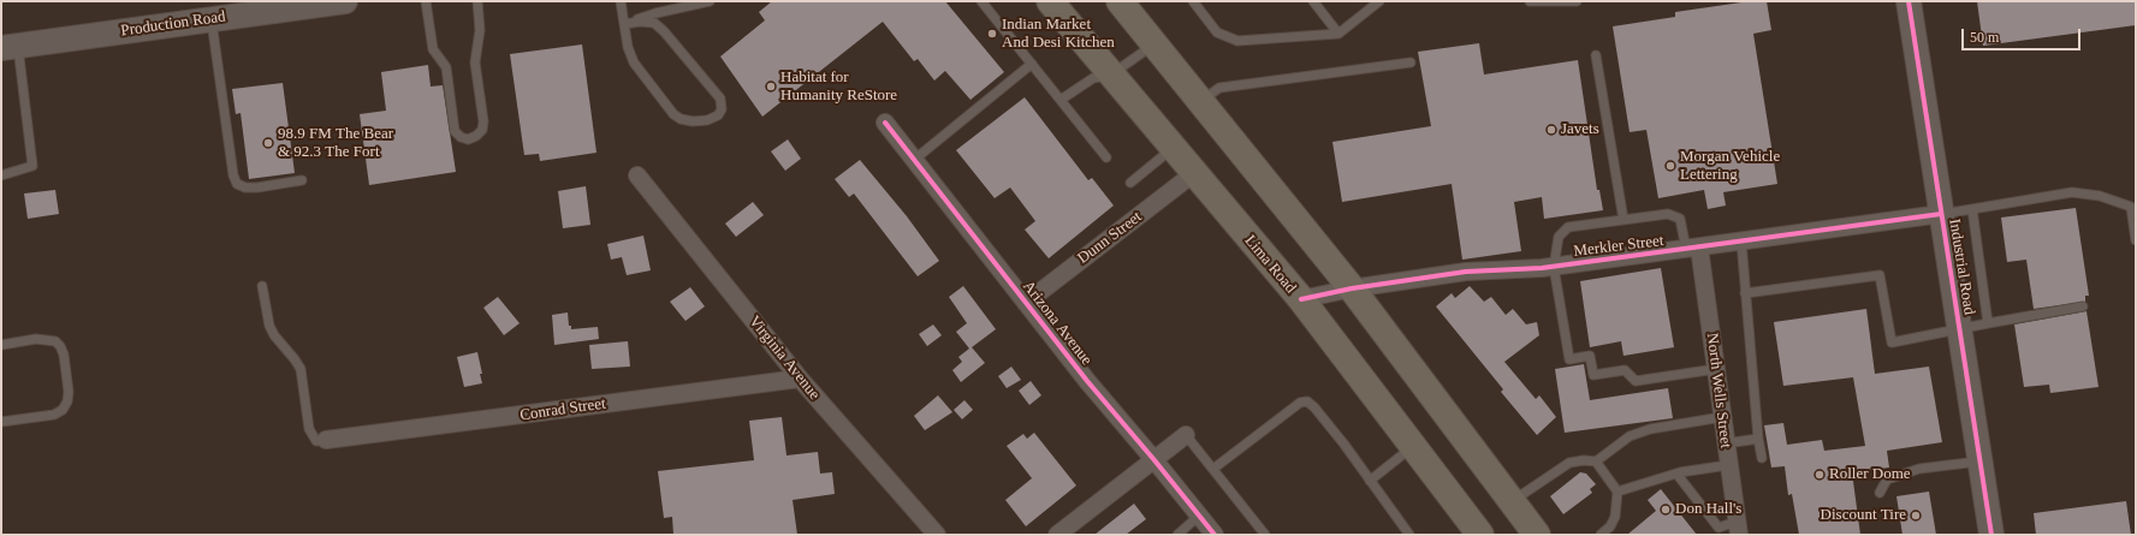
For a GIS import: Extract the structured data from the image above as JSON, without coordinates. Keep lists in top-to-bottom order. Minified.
{"streets":{"highway":["Lima Road"],"street":["Production Road","Dunn Street","Merkler Street","Industrial Road","Arizona Avenue","Virginia Avenue","North Wells Street","Conrad Street"]},"crossings":[["Dunn Street","Lima Road"],["Dunn Street","Arizona Avenue"],["Merkler Street","Lima Road"],["Merkler Street","Industrial Road"],["Merkler Street","North Wells Street"],["Virginia Avenue","Conrad Street"]],"places":["Indian Market And Desi Kitchen","Habitat for Humanity ReStore","Javets","98.9 FM The Bear & 92.3 The Fort","Morgan Vehicle Lettering","Roller Dome","Don Hall's","Discount Tire"],"scale_bar":"50 m"}
